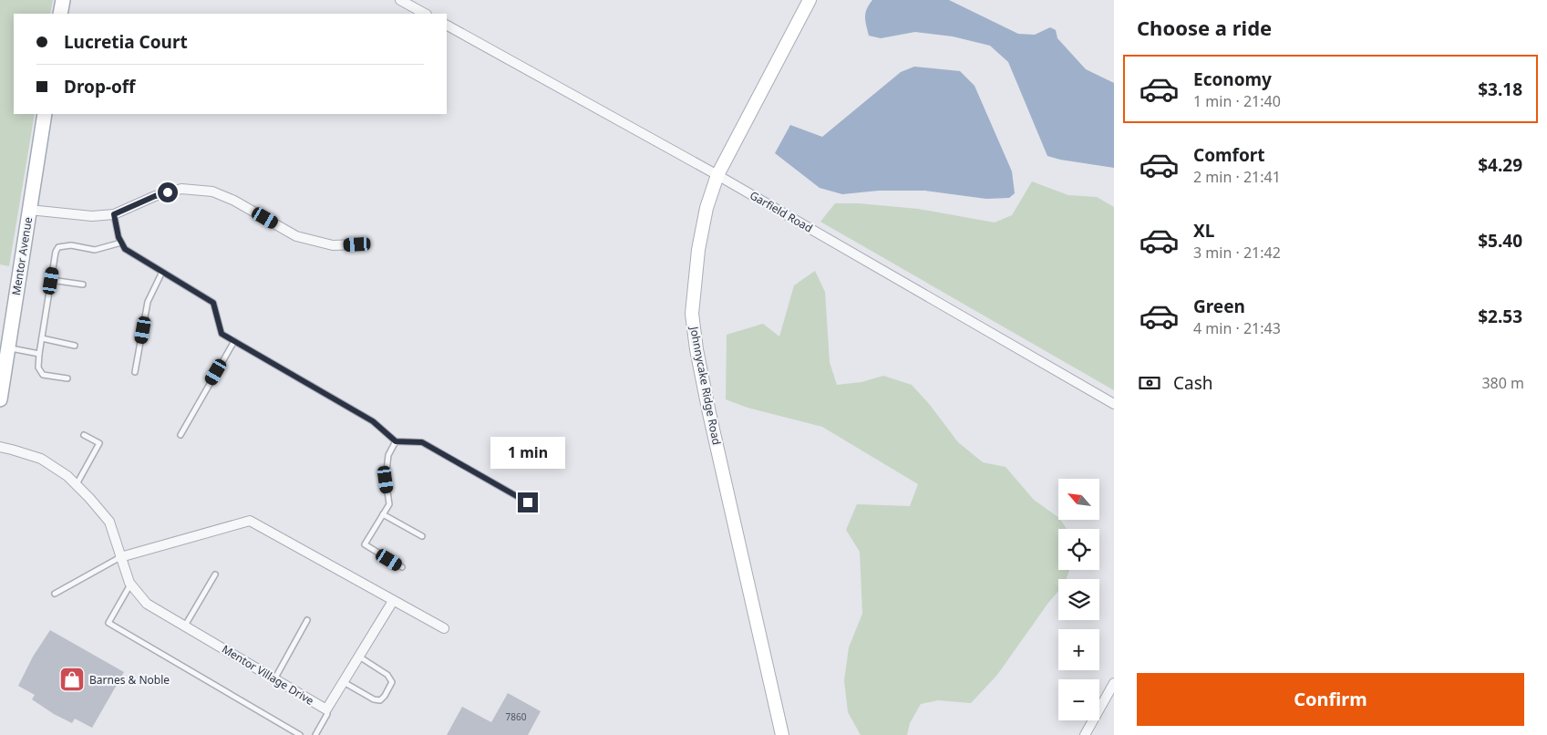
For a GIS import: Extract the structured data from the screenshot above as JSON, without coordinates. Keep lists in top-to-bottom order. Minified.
{"streets":{"main road":["Mentor Avenue","Johnnycake Ridge Road"],"street":["Garfield Road","Mentor Village Drive"]},"crossings":[["Garfield Road","Johnnycake Ridge Road"]],"places":{"shop":["Barnes & Noble"]},"house_numbers":["7860"],"north":"top left","page":{"heading":"Choose a ride","banner":["Lucretia Court","Drop-off"],"list":[{"name":"Economy","note":"1 min · 21:40","value":"$3.18"},{"name":"Comfort","note":"2 min · 21:41","value":"$4.29"},{"name":"XL","note":"3 min · 21:42","value":"$5.40"},{"name":"Green","note":"4 min · 21:43","value":"$2.53"}],"pay":["Cash","380 m"],"bubble":"1 min","map_buttons":["+","−"],"buttons":"Confirm"}}
